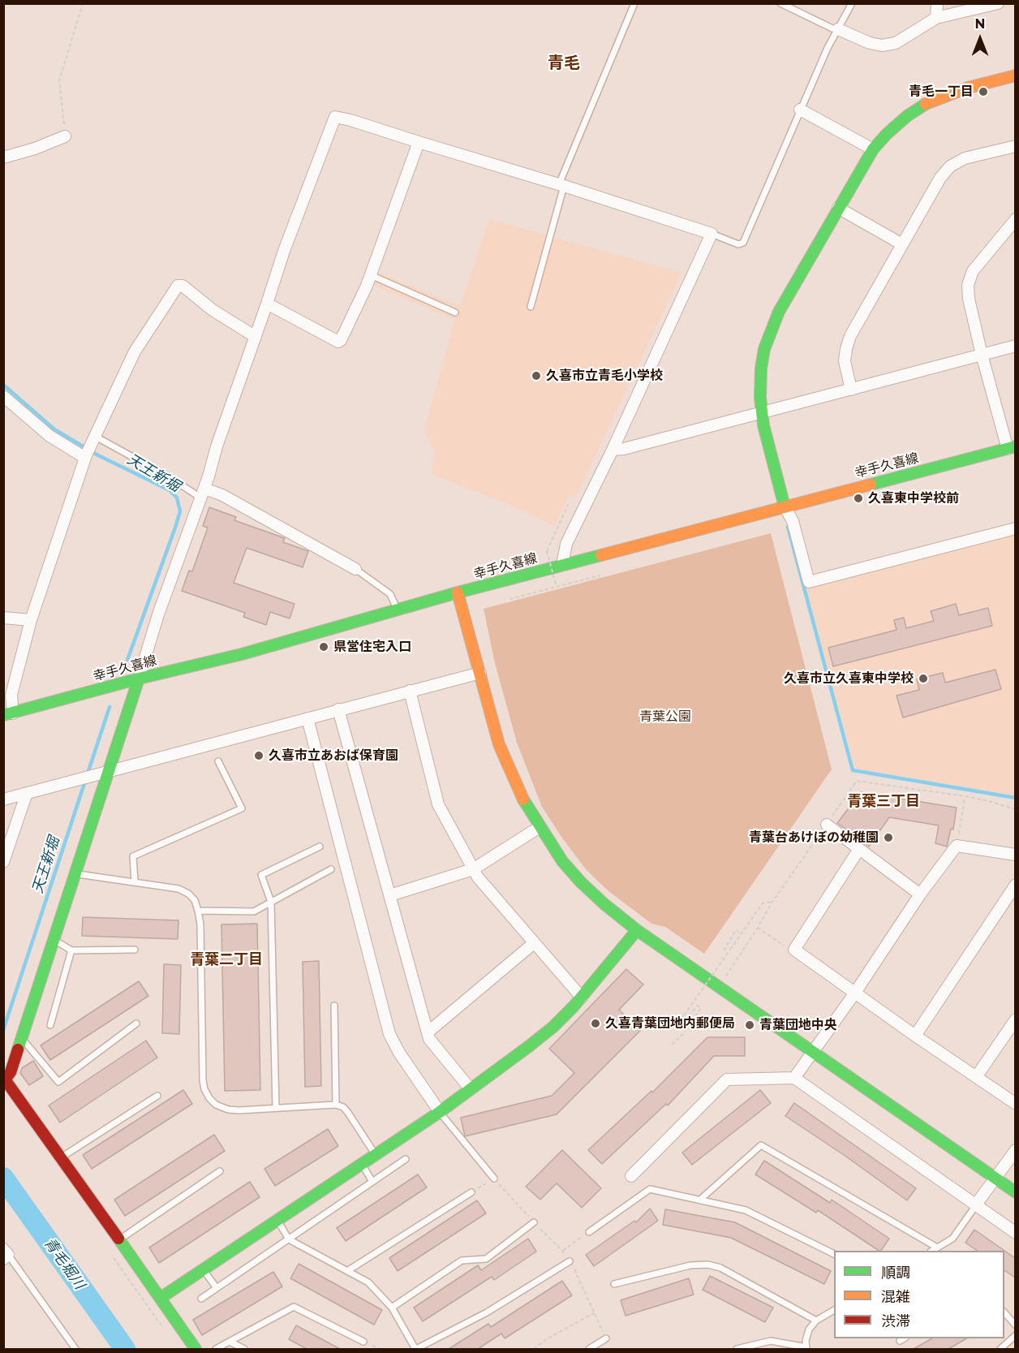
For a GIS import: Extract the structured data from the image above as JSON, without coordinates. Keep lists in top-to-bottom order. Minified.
{"streets":{"street":["幸手久喜線"]},"districts":["青毛","青葉三丁目","青葉二丁目"],"water":["天王新堀","青毛堀川"],"parks":["青葉公園"],"places":["青毛一丁目","久喜市立青毛小学校","久喜東中学校前","県営住宅入口","久喜市立久喜東中学校","久喜市立あおば保育園","青葉台あけぼの幼稚園","久喜青葉団地内郵便局","青葉団地中央"],"legend":["順調","混雑","渋滞"],"north":"top"}
